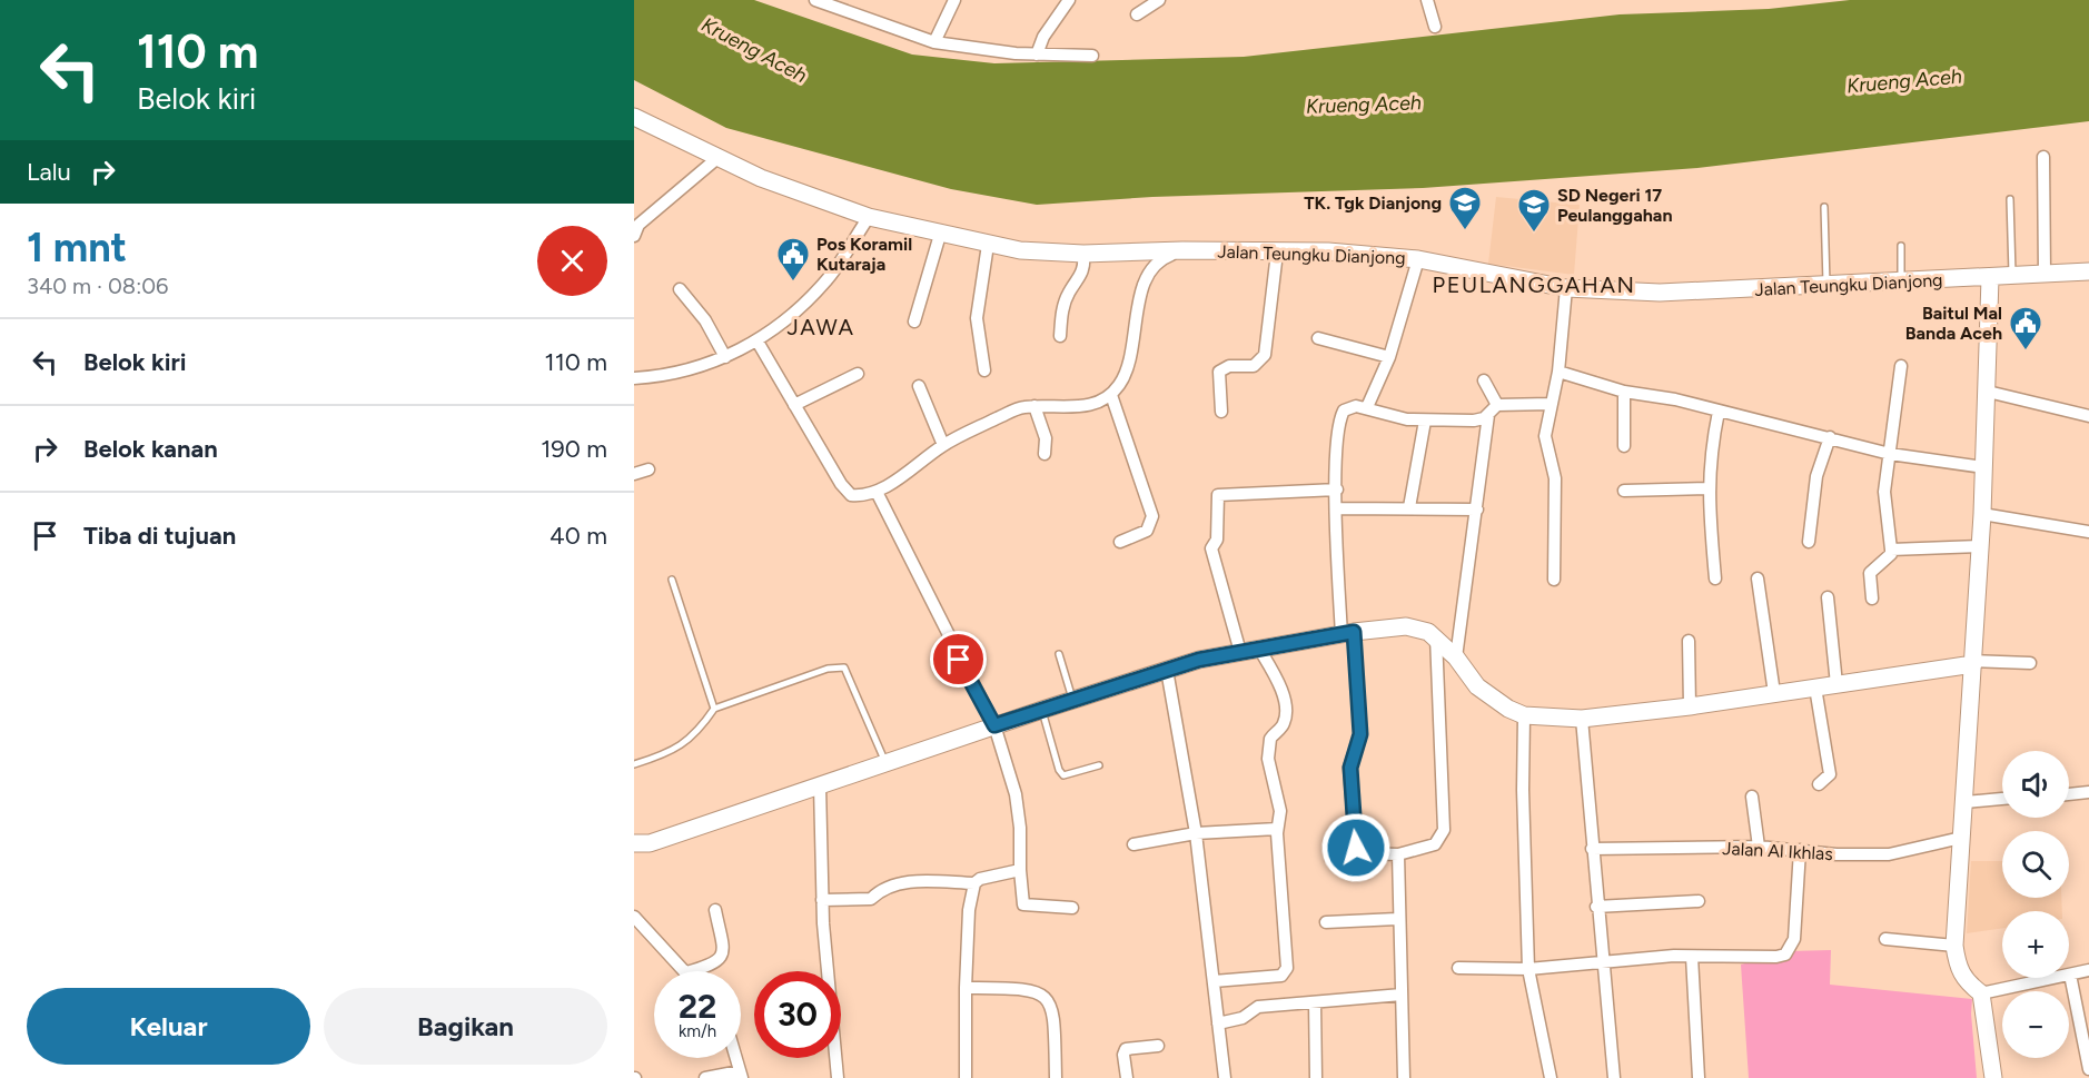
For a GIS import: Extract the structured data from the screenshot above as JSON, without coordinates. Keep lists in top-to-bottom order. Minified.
{"streets":{"street":["Jalan Teungku Dianjong","Jalan Al Ikhlas"]},"districts":["PEULANGGAHAN","JAWA"],"water":["Krueng Aceh"],"places":{"school or university":["TK. Tgk Dianjong","SD Negeri 17 Peulanggahan"],"public building":["Pos Koramil Kutaraja","Baitul Mal Banda Aceh"]},"page":{"turn":["110 m","Belok kiri"],"then":"Lalu","heading":["1 mnt","340 m · 08:06"],"list":[{"name":"Belok kiri","value":"110 m"},{"name":"Belok kanan","value":"190 m"},{"name":"Tiba di tujuan","value":"40 m"}],"map_buttons":["+","−"],"speed":"22 km/h","limit":"30","buttons":["Keluar","Bagikan"]}}
